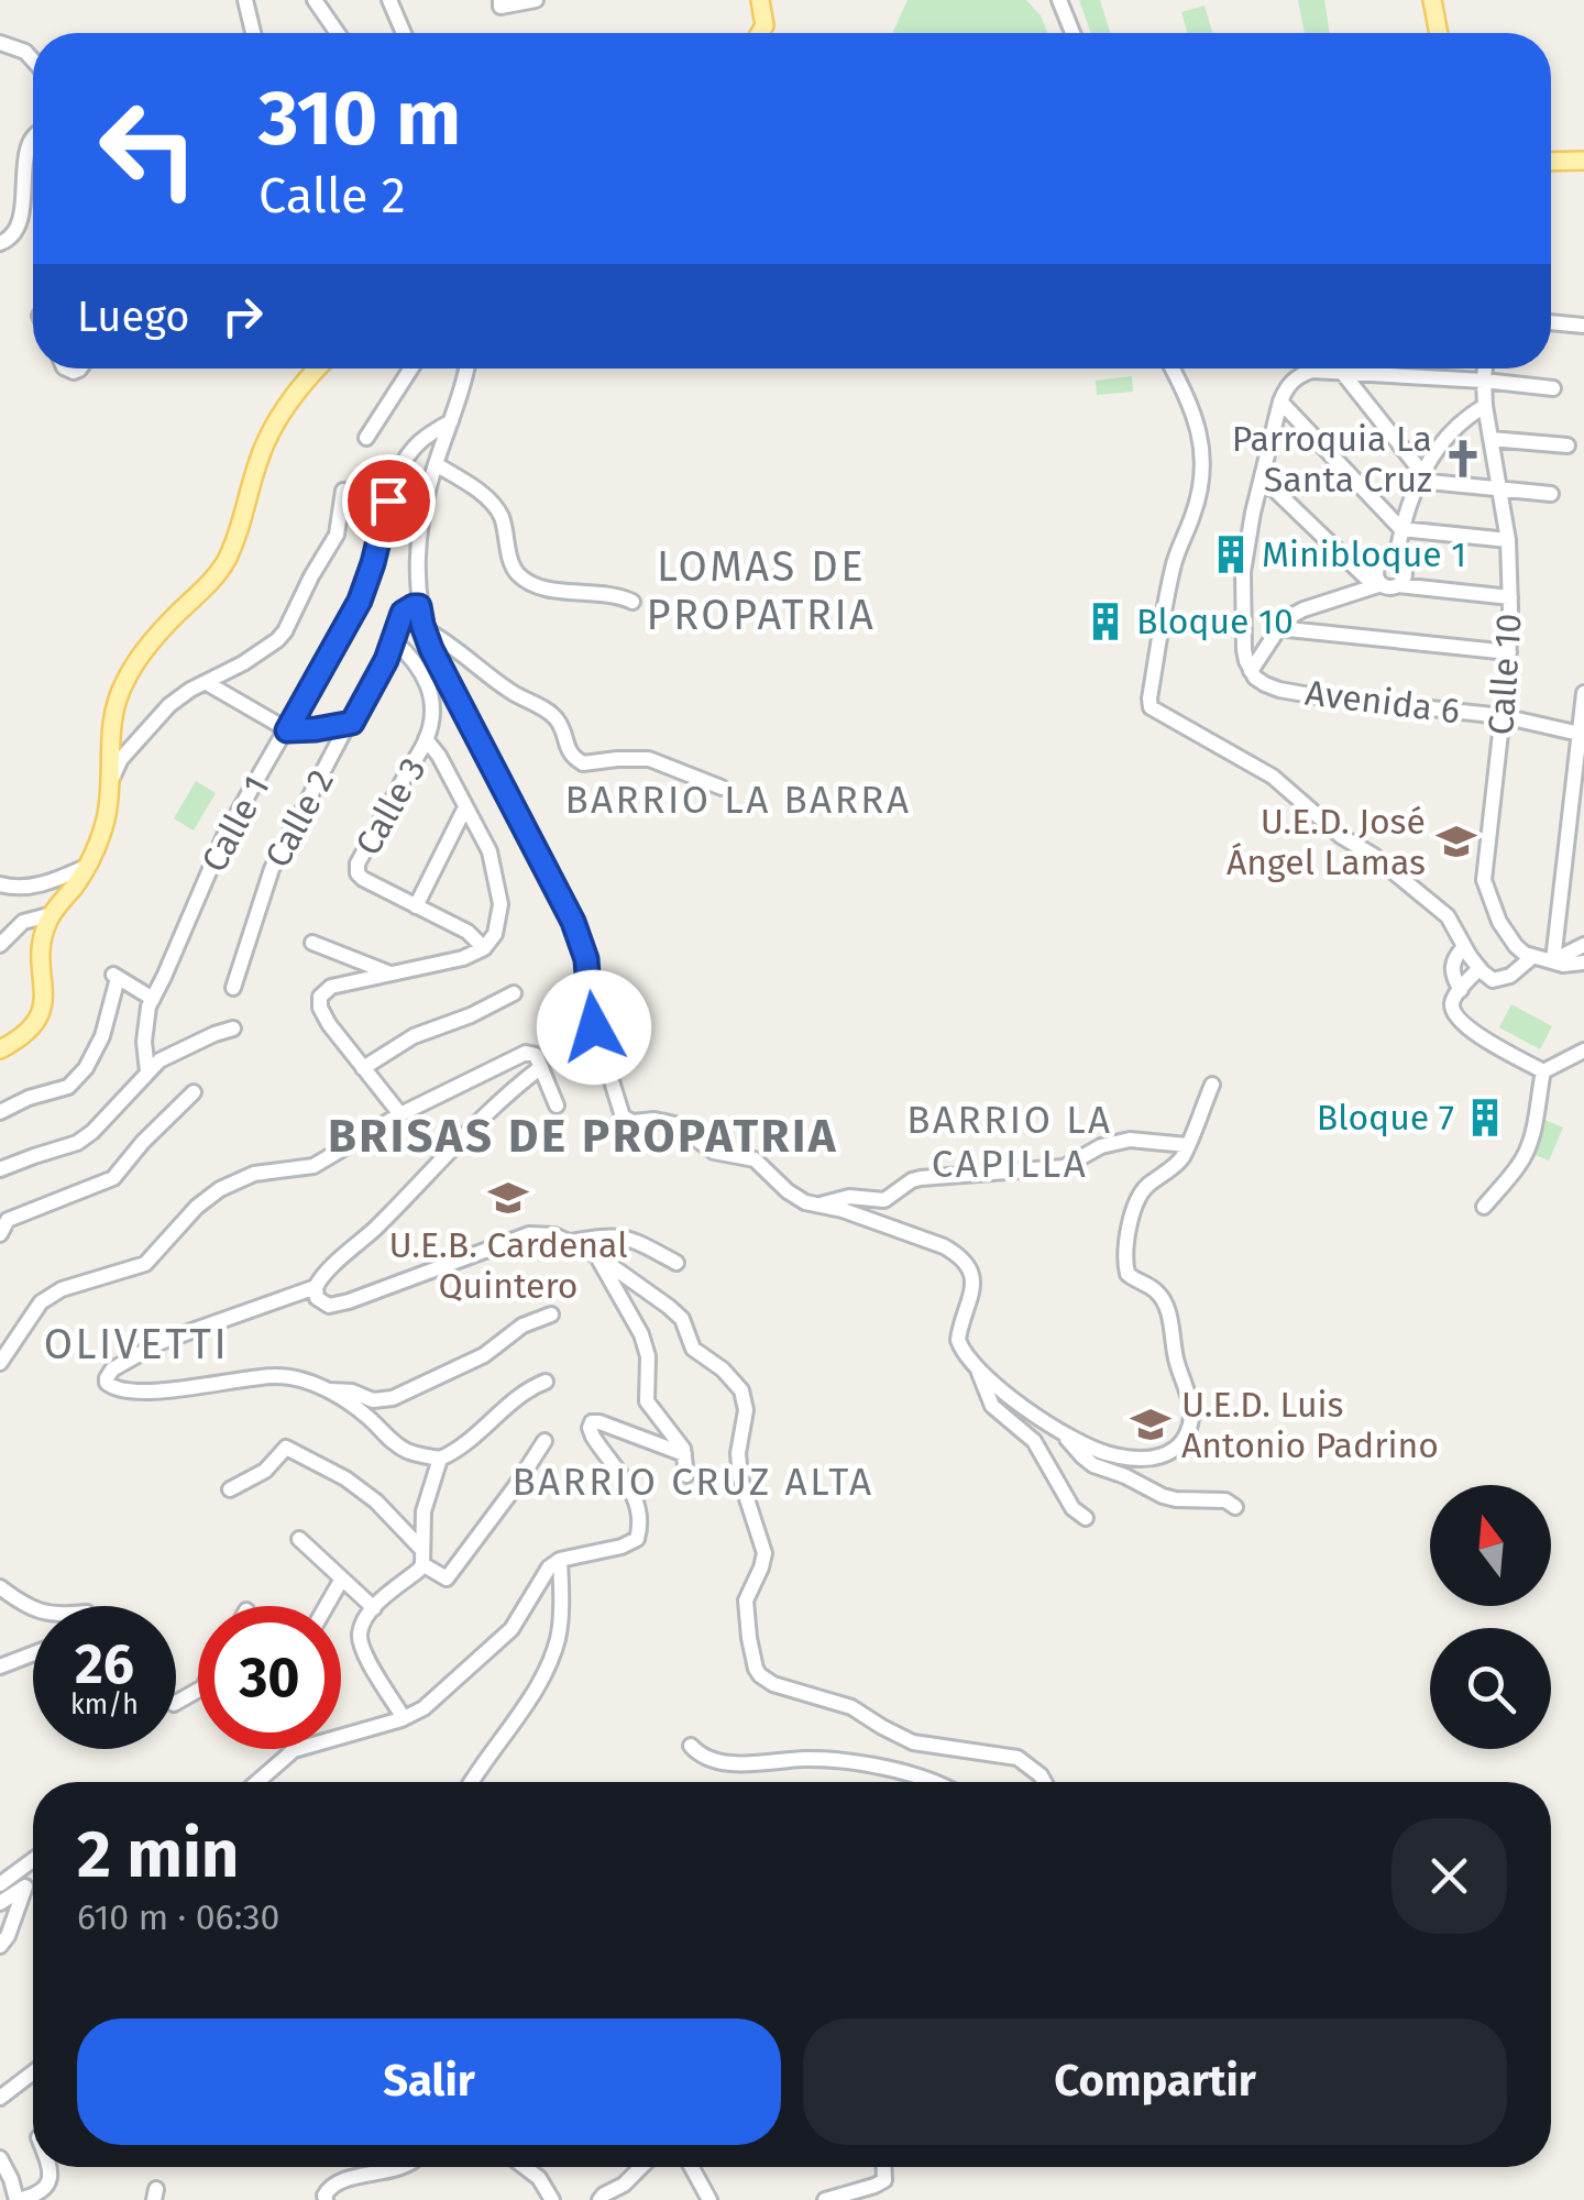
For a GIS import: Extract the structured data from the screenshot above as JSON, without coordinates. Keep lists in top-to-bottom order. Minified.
{"streets":{"street":["Calle 10","Avenida 6","Calle 3","Calle 2","Calle 1"]},"crossings":[["Calle 10","Avenida 6"]],"districts":["LOMAS DE PROPATRIA","BARRIO LA BARRA","BARRIO LA CAPILLA","BRISAS DE PROPATRIA","OLIVETTI","BARRIO CRUZ ALTA"],"places":{"church":["Parroquia La Santa Cruz"],"building":["Minibloque 1","Bloque 10","Bloque 7"],"school or university":["U.E.D. José Ángel Lamas","U.E.B. Cardenal Quintero","U.E.D. Luis Antonio Padrino"]},"north":"top","page":{"turn":["310 m","Calle 2"],"then":"Luego","speed":"26 km/h","limit":"30","heading":["2 min","610 m · 06:30"],"buttons":["Salir","Compartir"]}}
